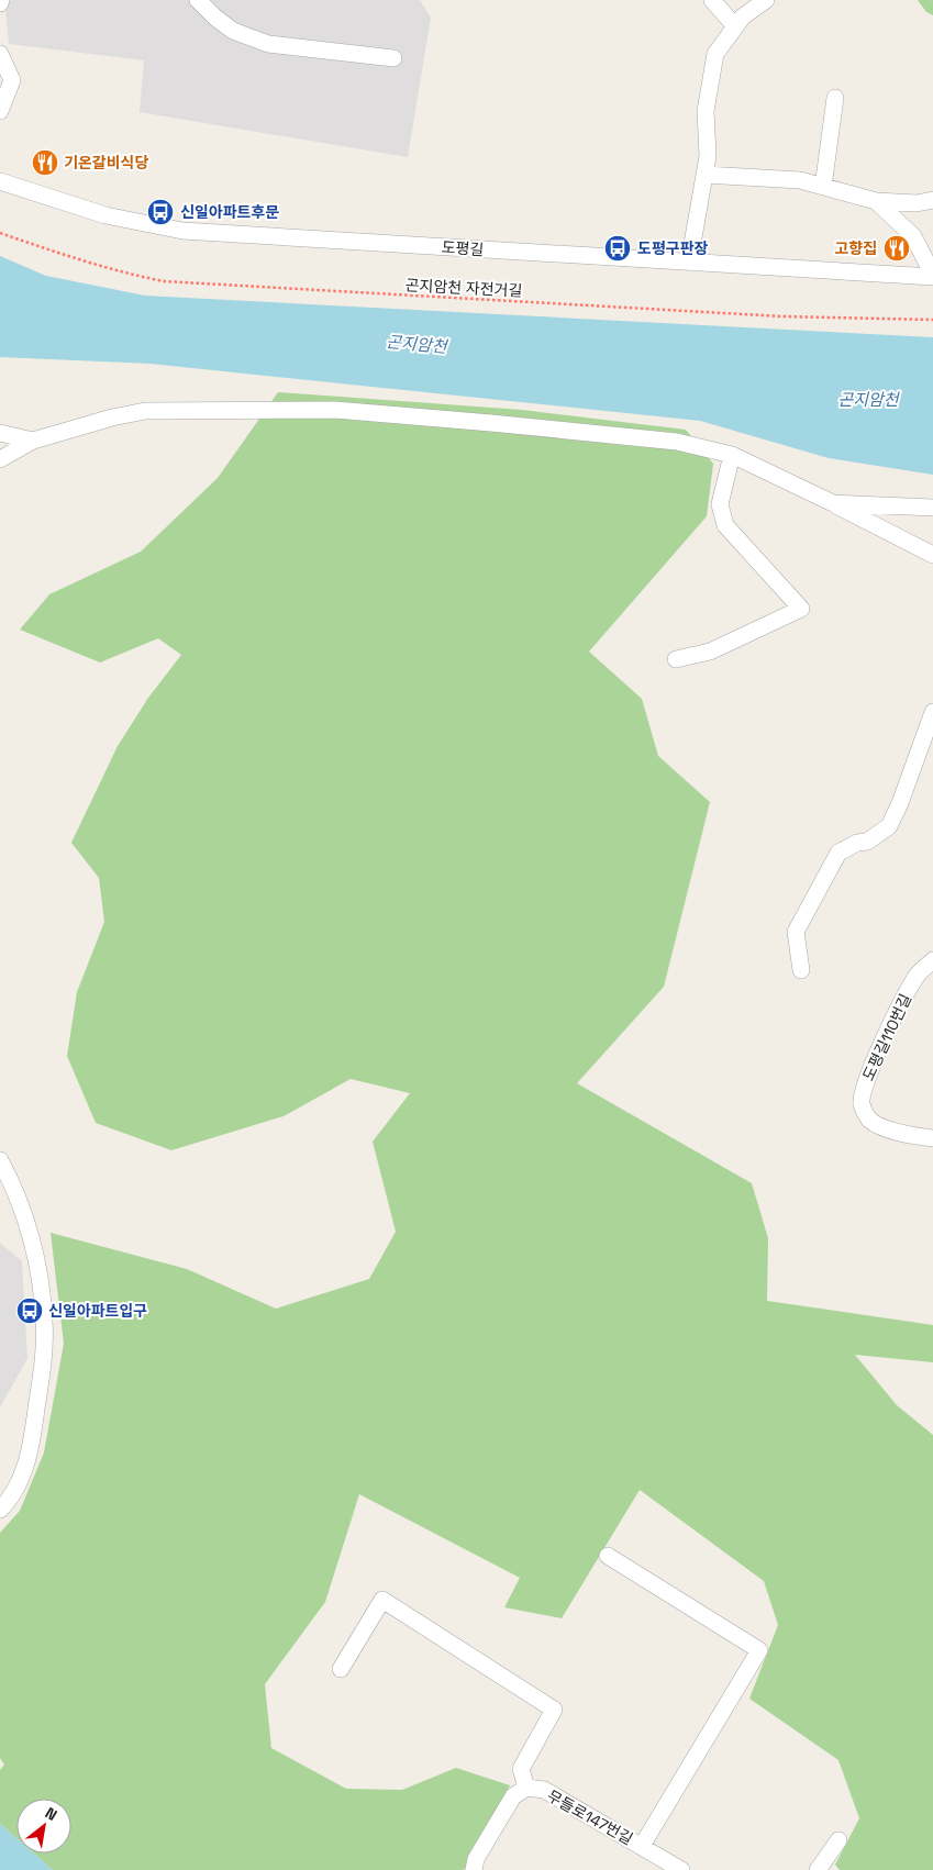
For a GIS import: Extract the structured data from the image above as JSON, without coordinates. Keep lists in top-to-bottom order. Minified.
{"streets":{"street":["도평길","도평길110번길","무들로147번길"],"path":["곤지암천 자전거길"]},"water":["곤지암천"],"places":{"restaurant":["기온갈비식당","고향집"],"bus stop":["신일아파트후문","도평구판장","신일아파트입구"]},"north":"top right"}
